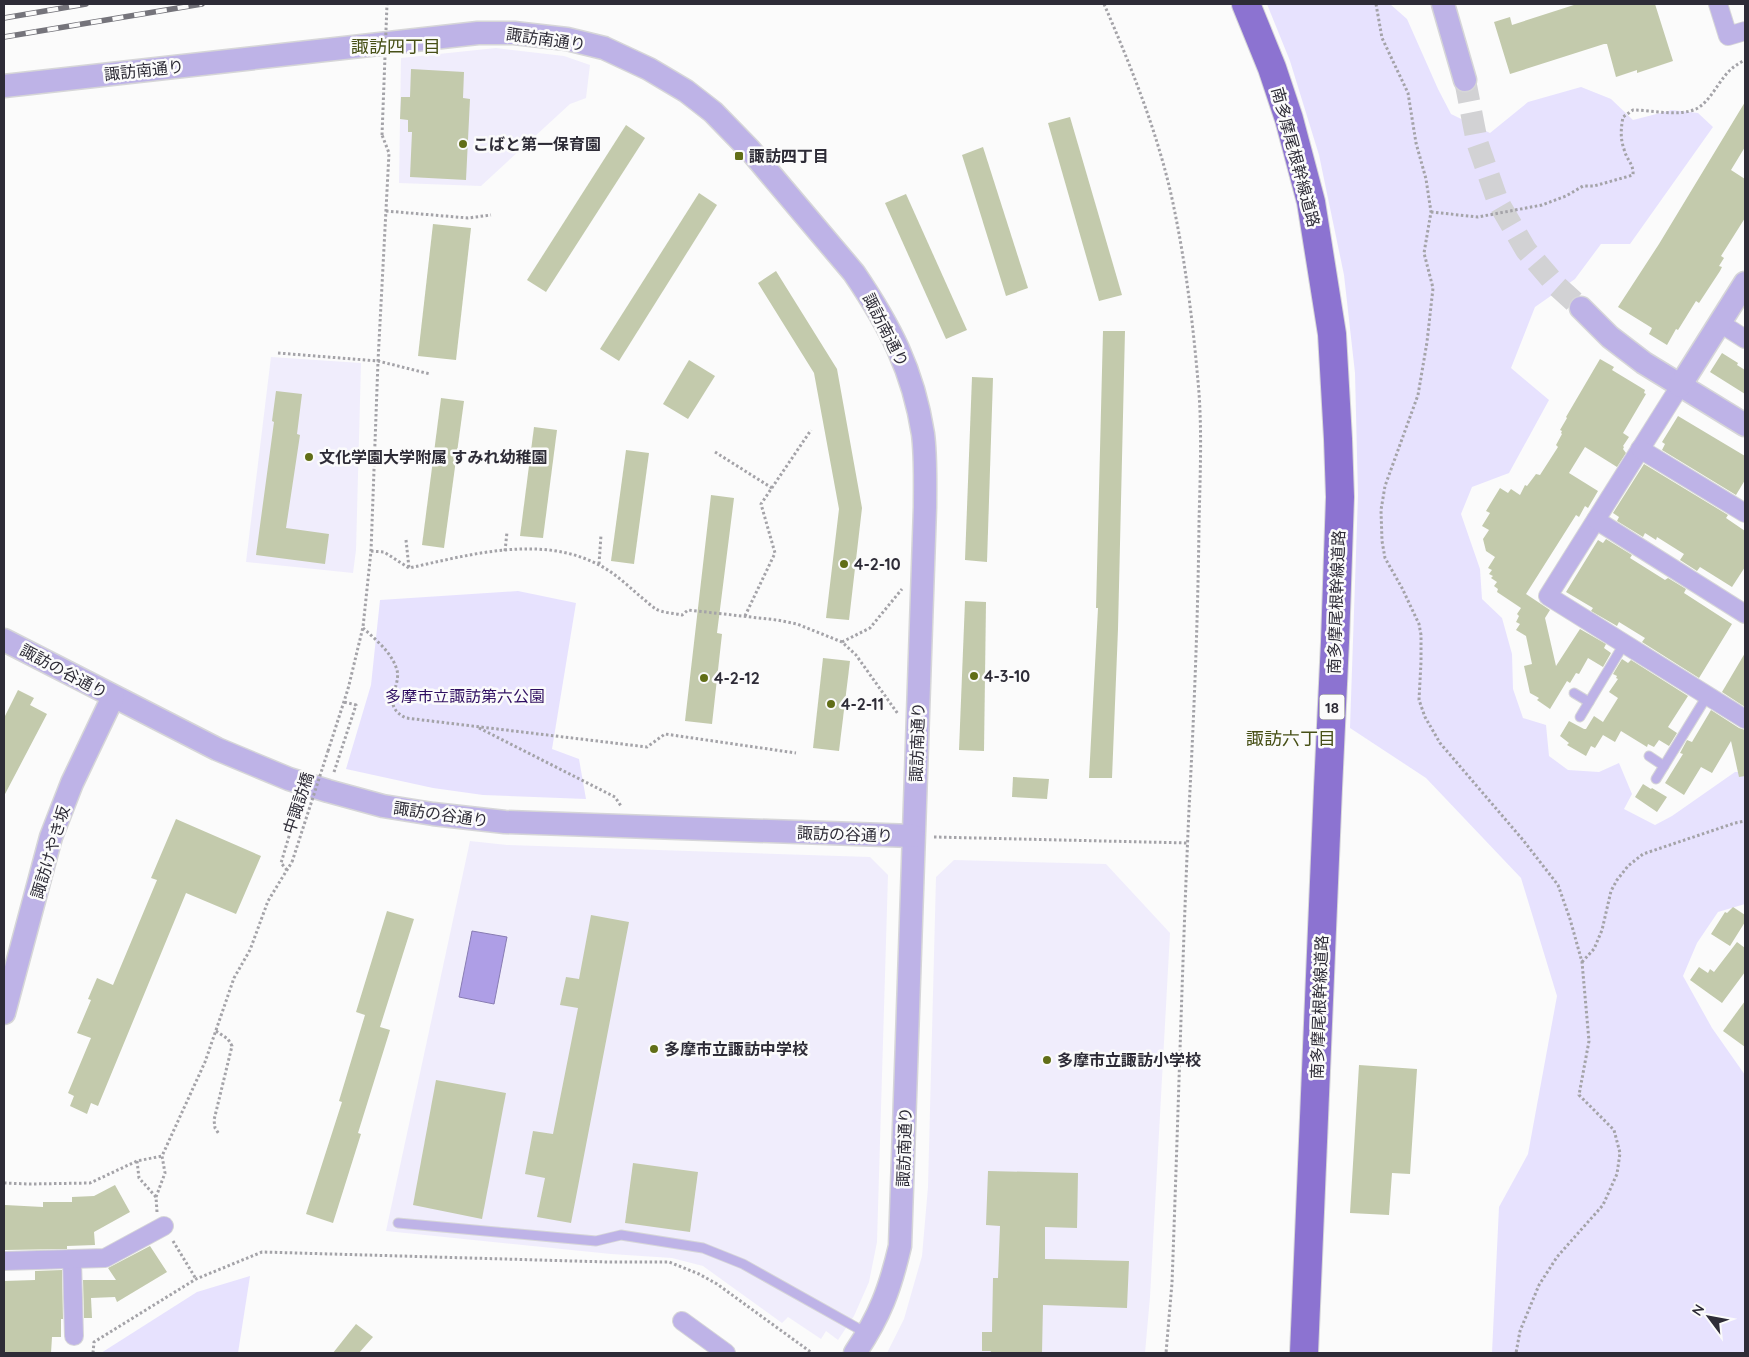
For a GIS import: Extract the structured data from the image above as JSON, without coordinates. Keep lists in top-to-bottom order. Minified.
{"streets":{"main road":["南多摩尾根幹線道路","18"],"street":["諏訪南通り","諏訪の谷通り","諏訪けやき坂"],"path":["中諏訪橋"]},"crossings":[["諏訪南通り","諏訪の谷通り"],["諏訪の谷通り","諏訪けやき坂"]],"districts":["諏訪四丁目","諏訪六丁目"],"parks":["多摩市立諏訪第六公園"],"places":{"other":["こばと第一保育園","文化学園大学附属 すみれ幼稚園","4-2-10","4-3-10","4-2-12","4-2-11","多摩市立諏訪中学校","多摩市立諏訪小学校"],"transit":["諏訪四丁目"]},"north":"top left"}
